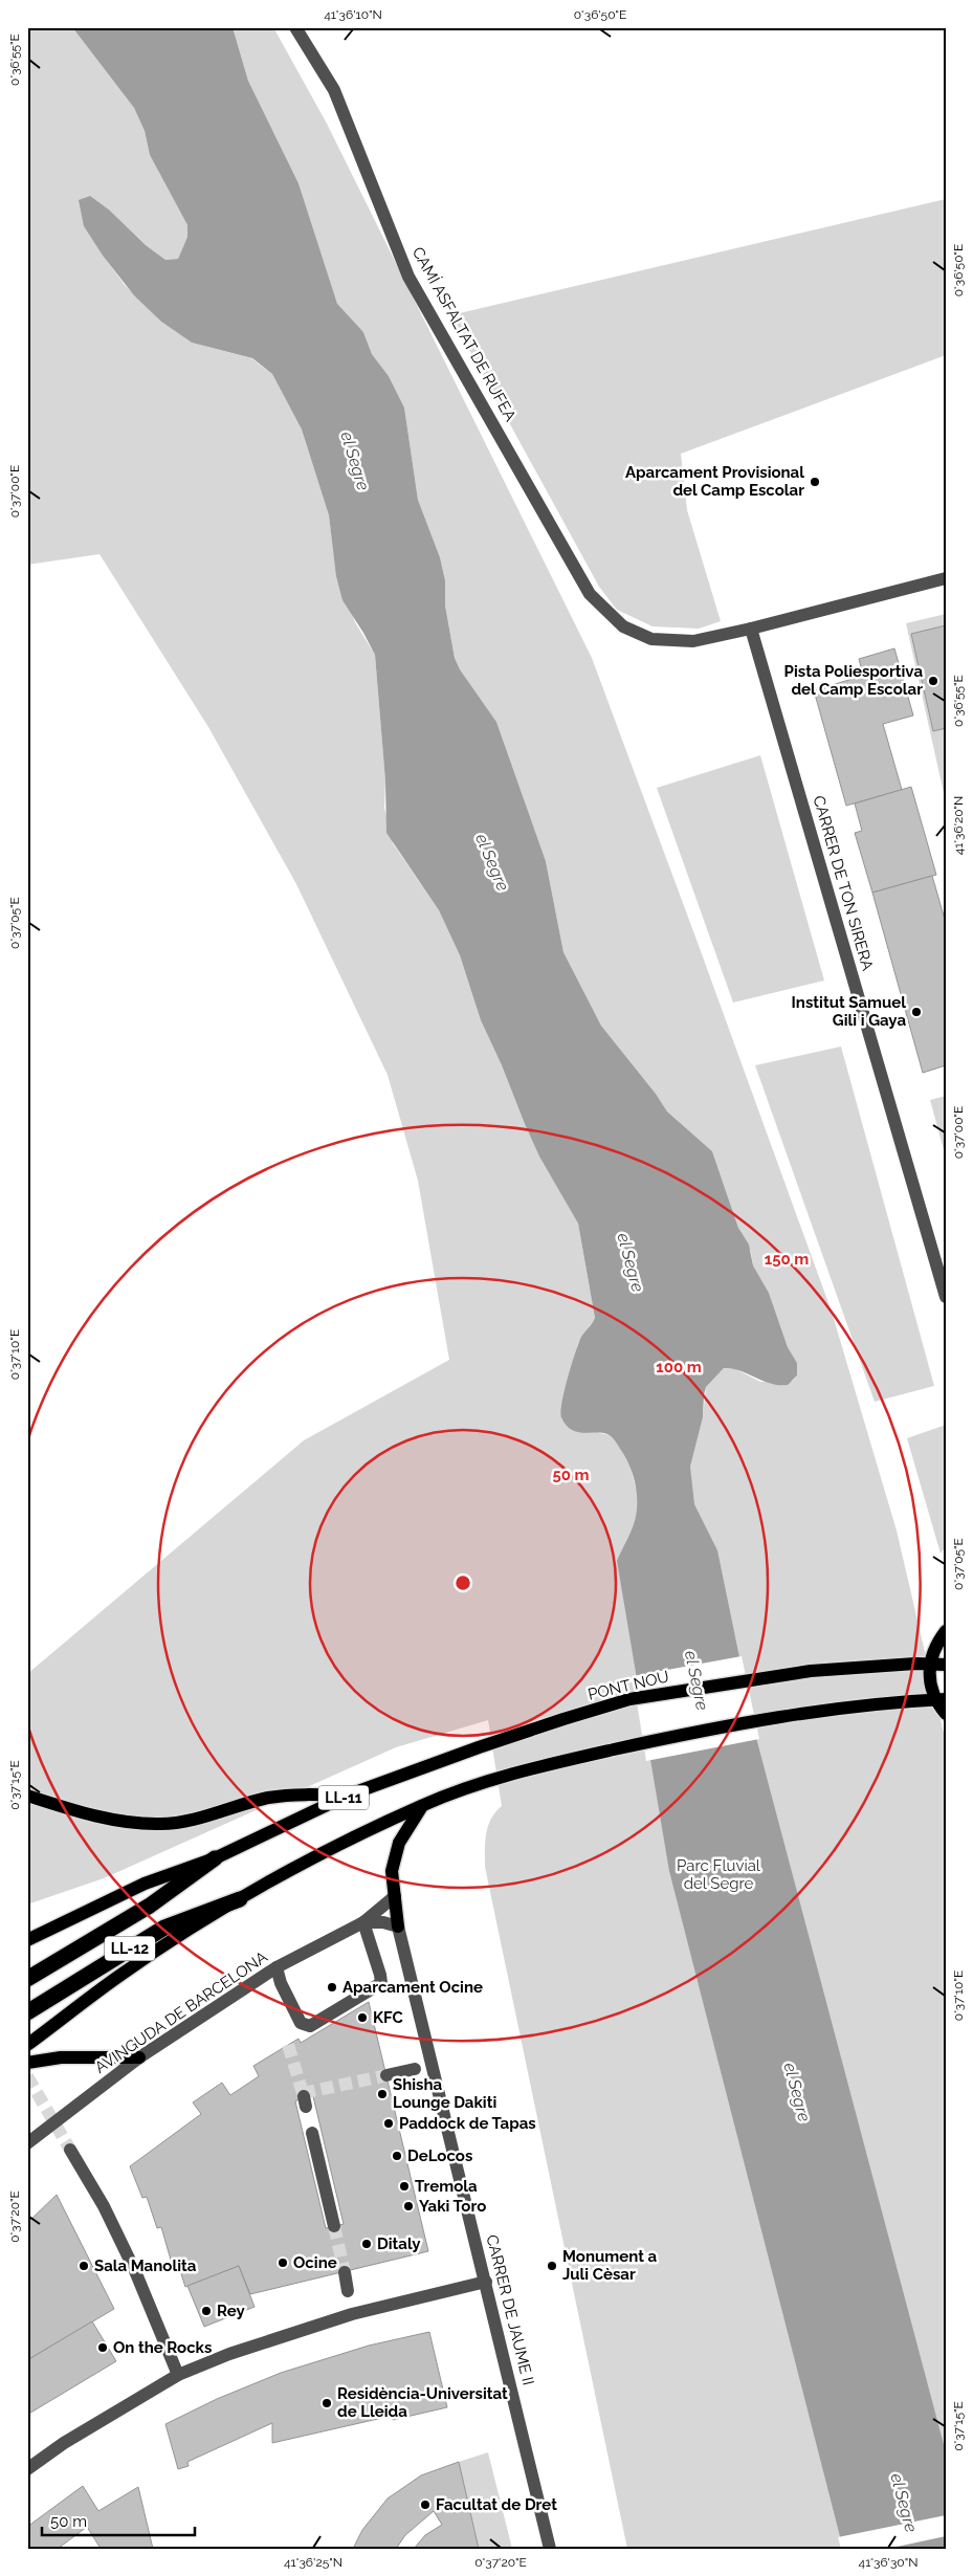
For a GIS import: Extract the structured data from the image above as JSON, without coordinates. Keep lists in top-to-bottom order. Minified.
{"streets":{"highway":["LL-12"],"main road":["PONT NOU","LL-11"],"street":["CAMÍ ASFALTAT DE RUFEA","CARRER DE TON SIRERA","AVINGUDA DE BARCELONA","CARRER DE JAUME II"]},"crossings":[["CAMÍ ASFALTAT DE RUFEA","CARRER DE TON SIRERA"],["PONT NOU","LL-11"],["LL-11","LL-12"],["AVINGUDA DE BARCELONA","CARRER DE JAUME II"]],"water":["el Segre"],"parks":["Parc Fluvial del Segre"],"places":["Aparcament Provisional del Camp Escolar","Pista Poliesportiva del Camp Escolar","Institut Samuel Gili i Gaya","Aparcament Ocine","KFC","Shisha Lounge Dakiti","Paddock de Tapas","DeLocos","Tremola","Yaki Toro","Ditaly","Ocine","Sala Manolita","Monument a Juli Cèsar","Rey","On the Rocks","Residència-Universitat de Lleida","Facultat de Dret"],"scale_bar":"50 m","coordinates":["41°36'10\"N","0°36'50\"E","0°36'55\"E","0°37'00\"E","41°36'20\"N","0°37'05\"E","0°37'10\"E","0°37'15\"E","0°37'20\"E","41°36'25\"N","41°36'30\"N"],"rings":["150 m","100 m","50 m"]}
